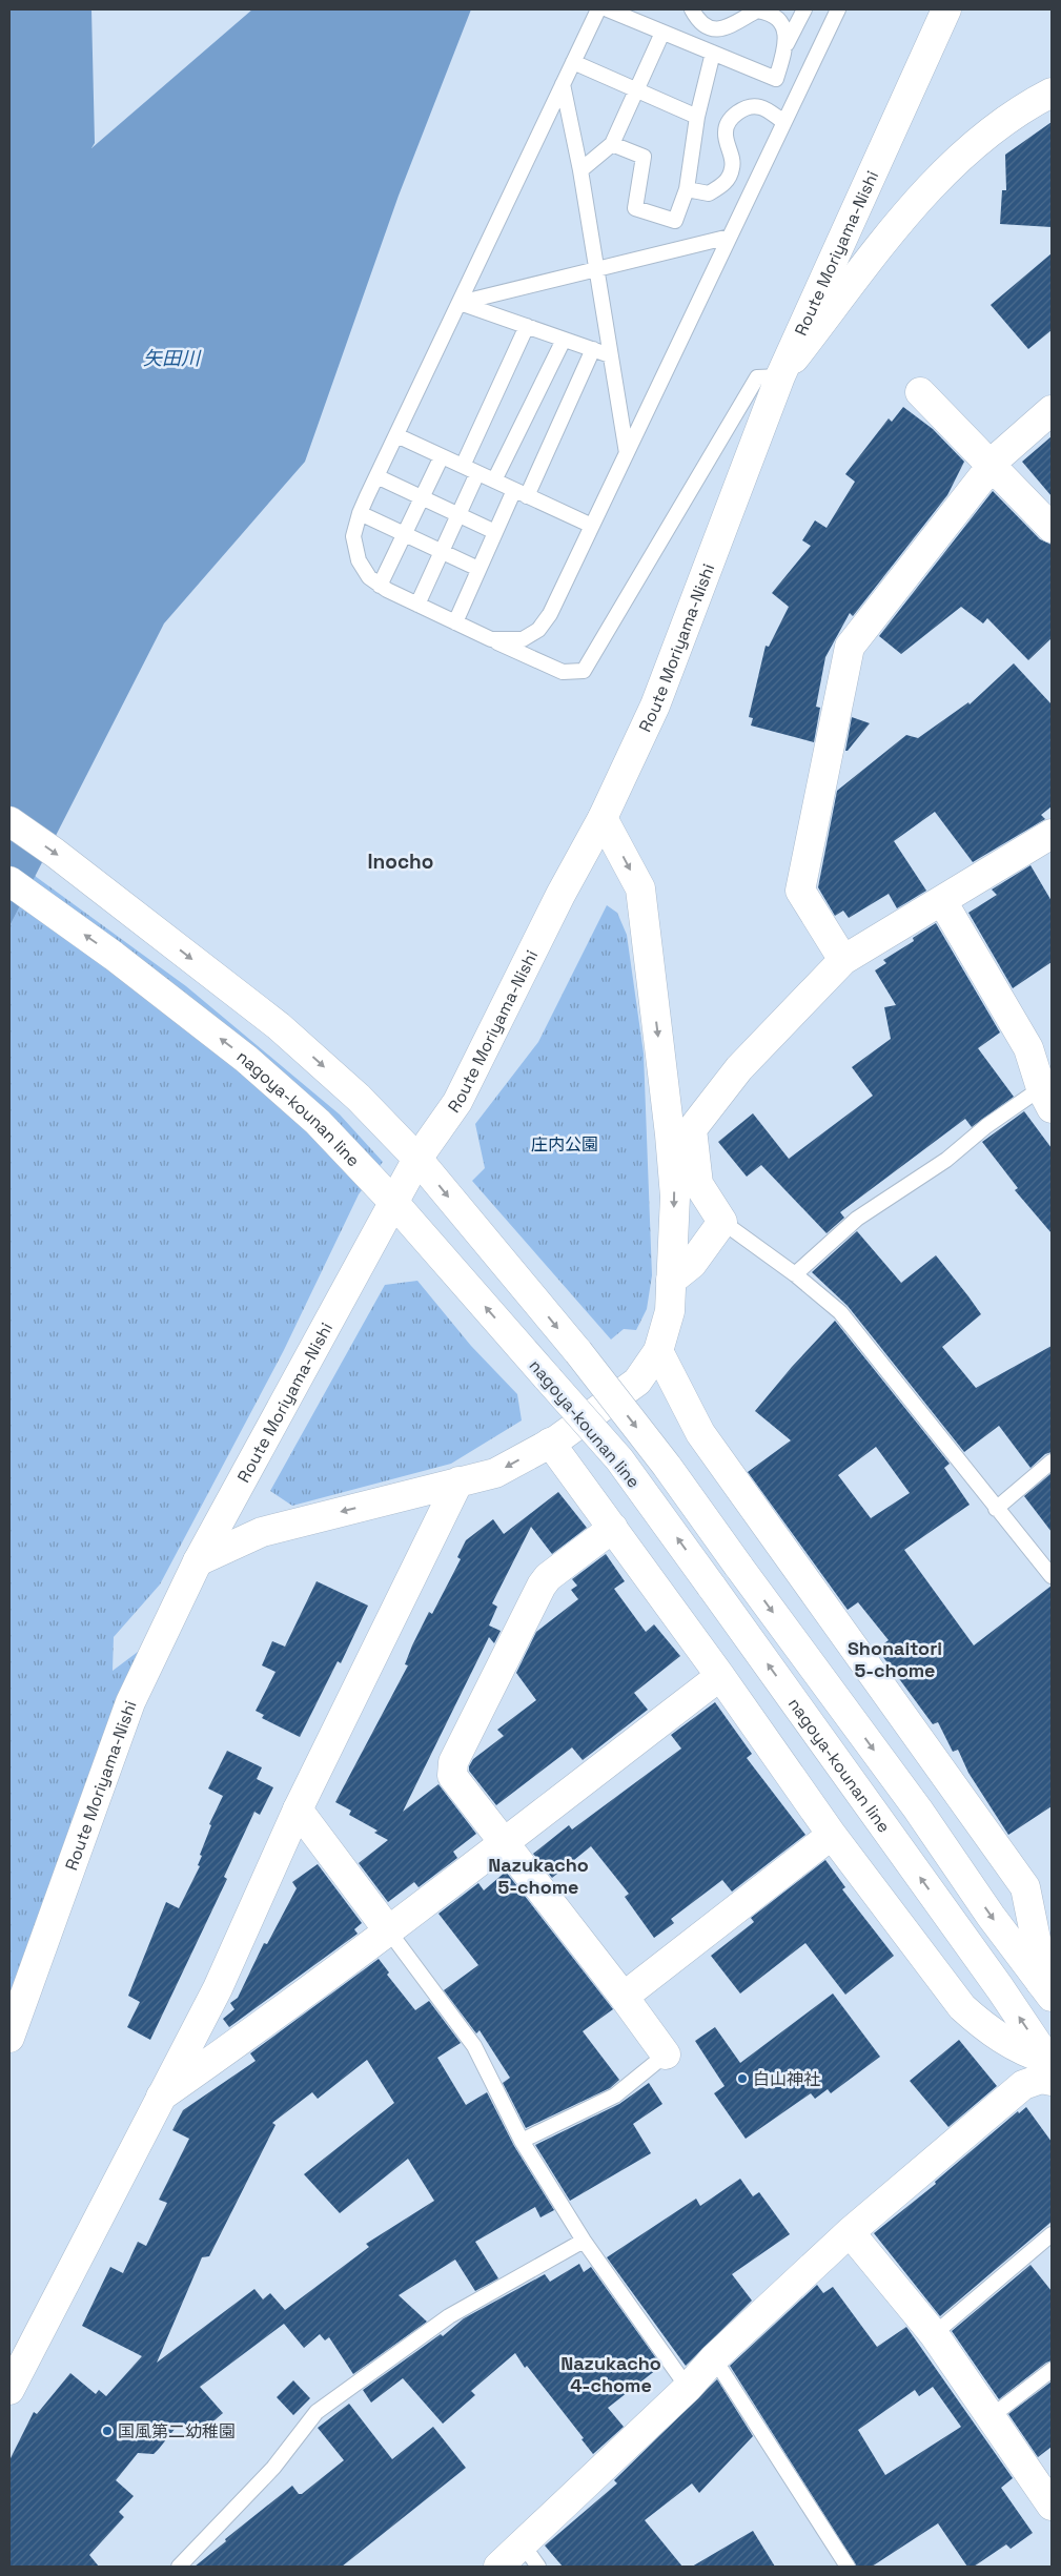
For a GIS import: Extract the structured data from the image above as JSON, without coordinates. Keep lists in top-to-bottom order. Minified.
{"streets":{"street":["Route Moriyama-Nishi","nagoya-kounan line"]},"crossings":[["Route Moriyama-Nishi","nagoya-kounan line"]],"districts":["Inocho","Shonaitori 5-chome","Nazukacho 5-chome","Nazukacho 4-chome"],"water":["矢田川"],"parks":["庄内公園"],"places":["白山神社","国風第二幼稚園"]}
